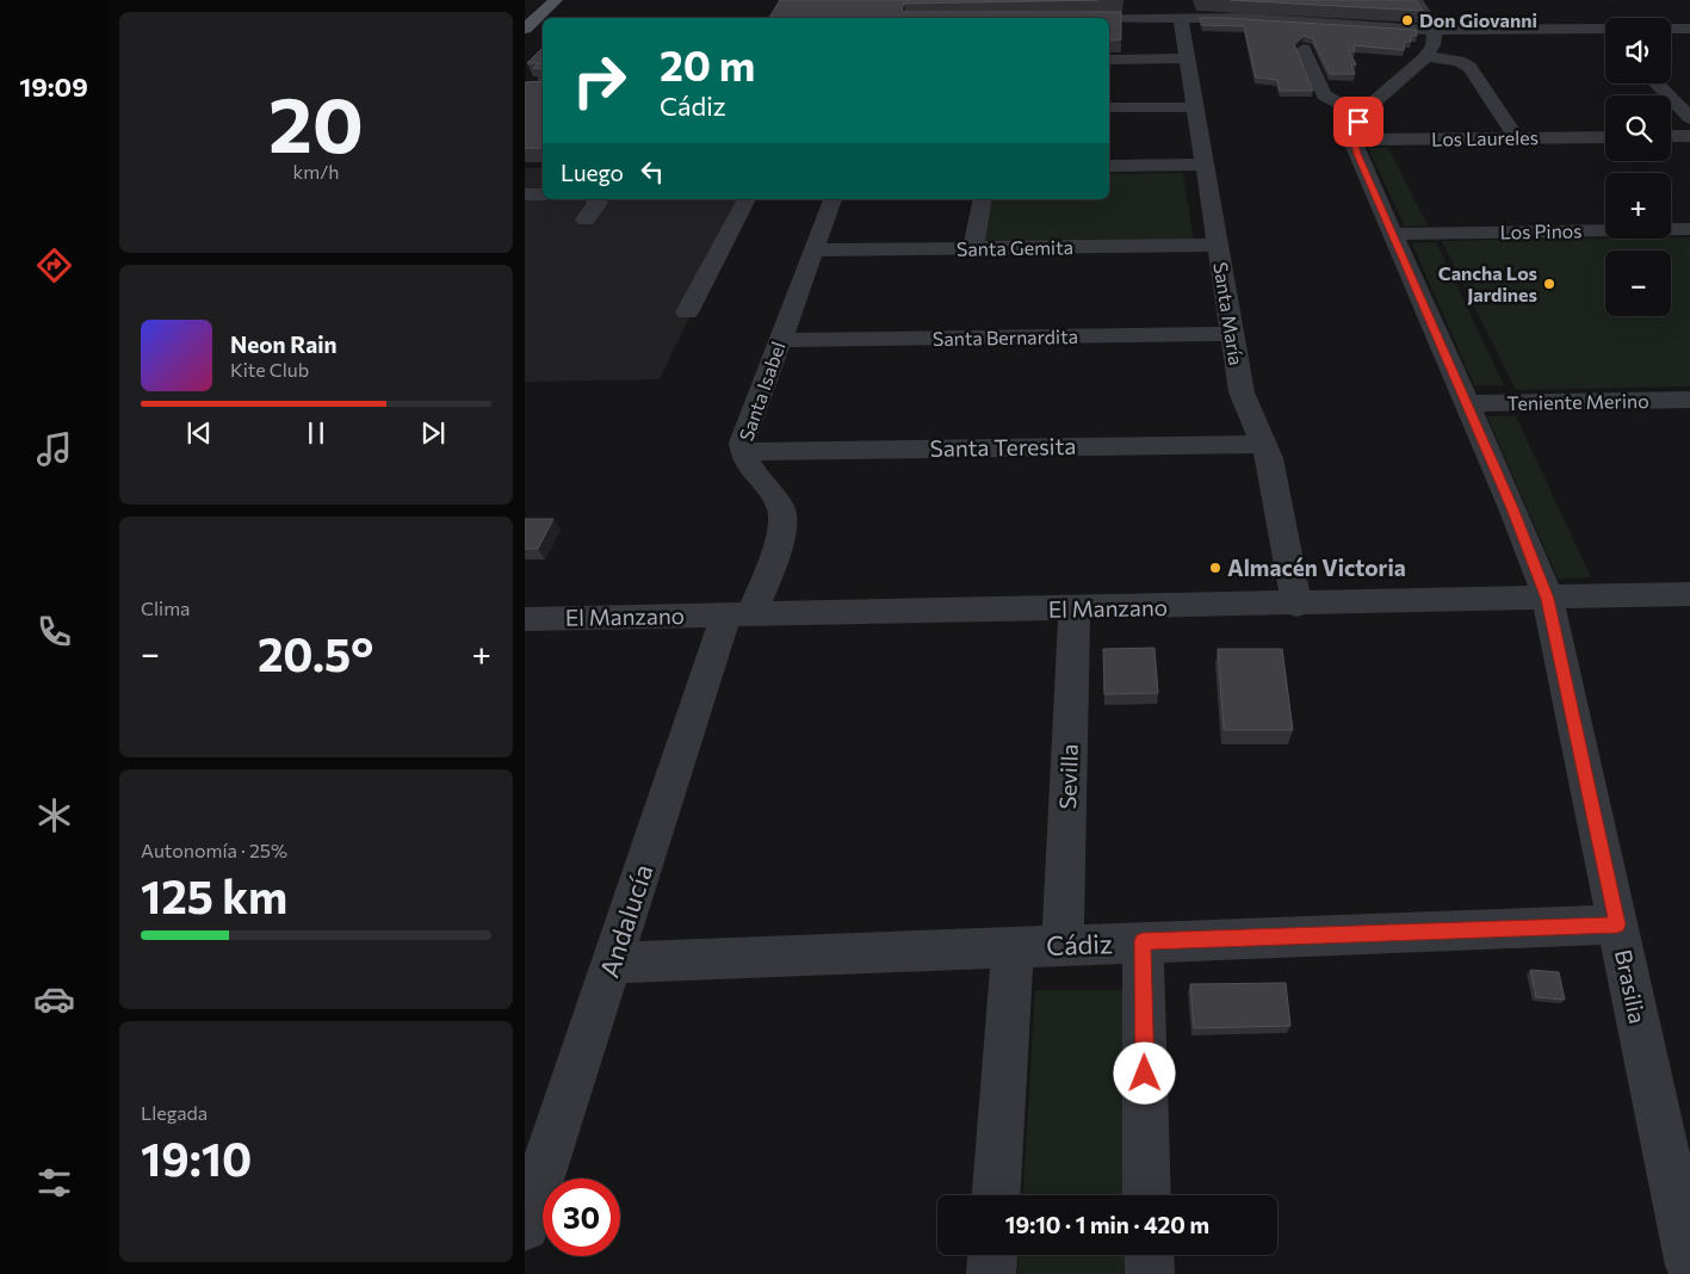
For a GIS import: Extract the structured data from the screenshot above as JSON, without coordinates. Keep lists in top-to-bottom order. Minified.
{"streets":{"street":["Los Laureles","Los Pinos","Santa Gemita","Santa María","Santa Bernardita","Santa Isabel","Teniente Merino","Santa Teresita","El Manzano","Sevilla","Andalucía","Cádiz","Brasilia"]},"crossings":[["Los Laureles","Brasilia"],["Los Pinos","Brasilia"],["Santa Gemita","Santa María"],["Santa Gemita","Santa Isabel"],["Santa María","Santa Bernardita"],["Santa María","Santa Teresita"],["Santa María","El Manzano"],["Santa Bernardita","Santa Isabel"],["Santa Isabel","Santa Teresita"],["Santa Isabel","El Manzano"],["Santa Isabel","Andalucía"],["Teniente Merino","Brasilia"],["El Manzano","Sevilla"],["El Manzano","Andalucía"],["El Manzano","Brasilia"],["Sevilla","Cádiz"],["Andalucía","Cádiz"],["Cádiz","Brasilia"]],"places":["Don Giovanni","Cancha Los Jardines","Almacén Victoria"],"page":{"tabs":"19:09","tile":[["20","km/h"],"Clima",["Autonomía · 25%","125 km"],["Llegada","19:10"]],"map_buttons":["+","−"],"turn":["20 m","Cádiz"],"then":"Luego","song":["Neon Rain","Kite Club"],"heat":["−","20.5°","+"],"limit":"30","trip":"19:10 · 1 min · 420 m"}}
